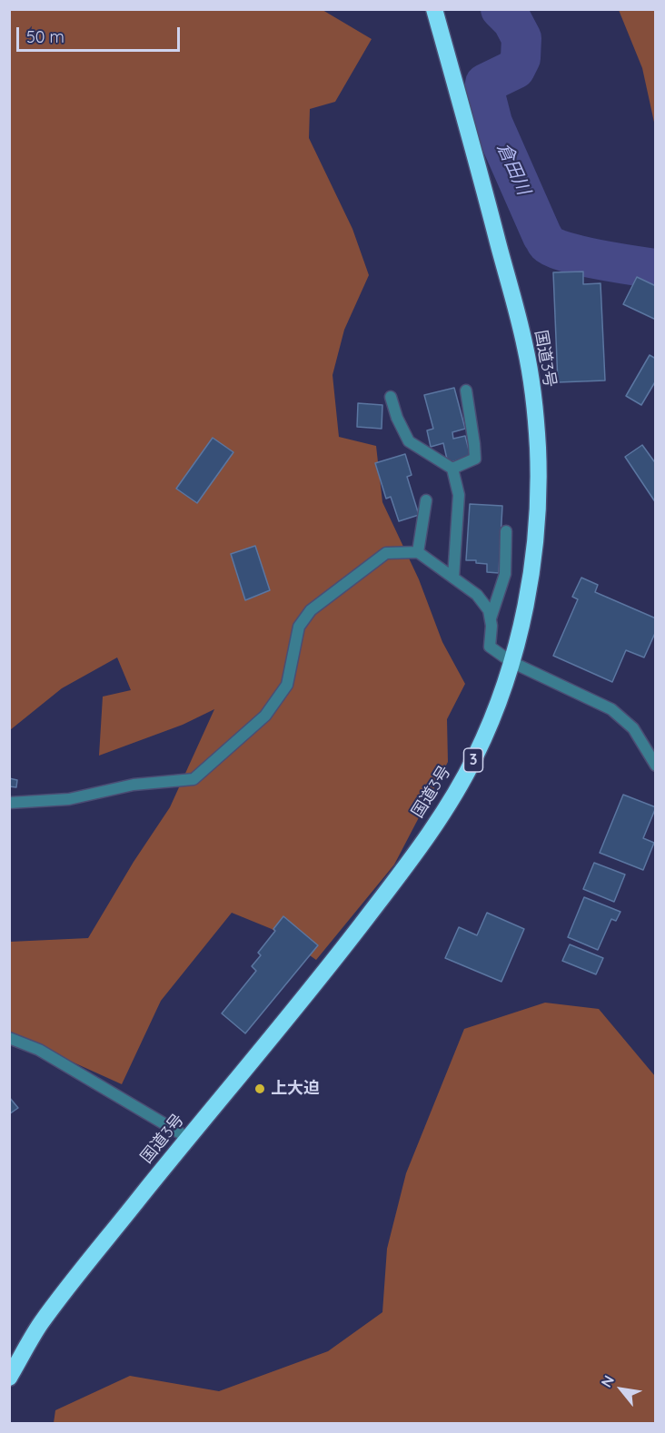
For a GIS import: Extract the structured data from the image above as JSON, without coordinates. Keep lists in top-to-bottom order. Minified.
{"streets":{"highway":["国道3号","3"]},"water":["倉田川"],"places":["上大迫"],"scale_bar":"50 m","north":"top left"}
